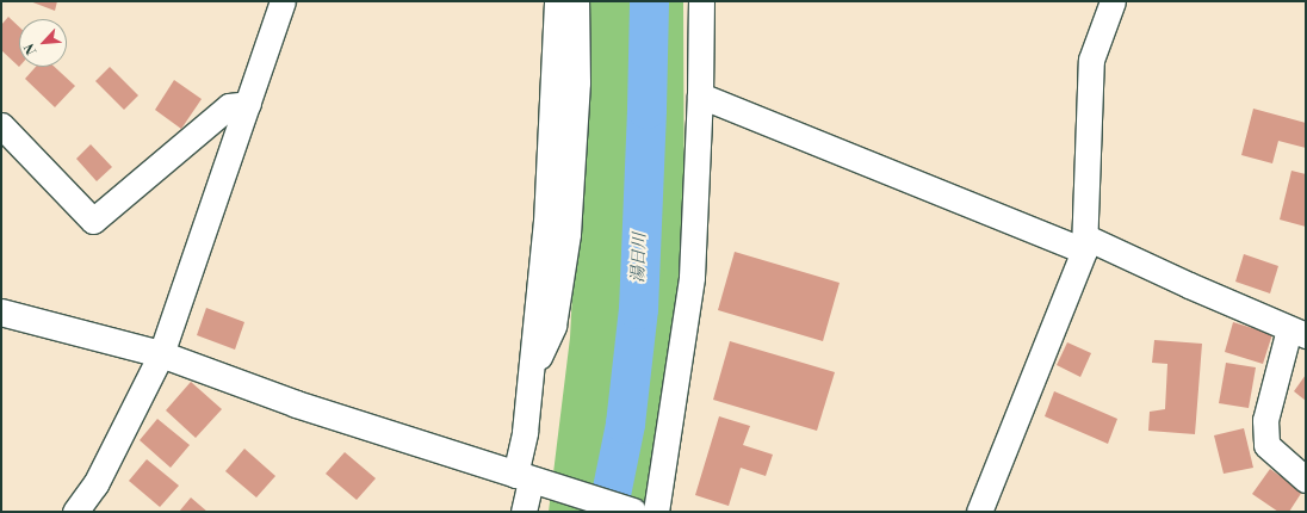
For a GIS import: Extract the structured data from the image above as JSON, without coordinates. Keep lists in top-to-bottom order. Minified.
{"water":["湯日川"],"north":"bottom left"}
